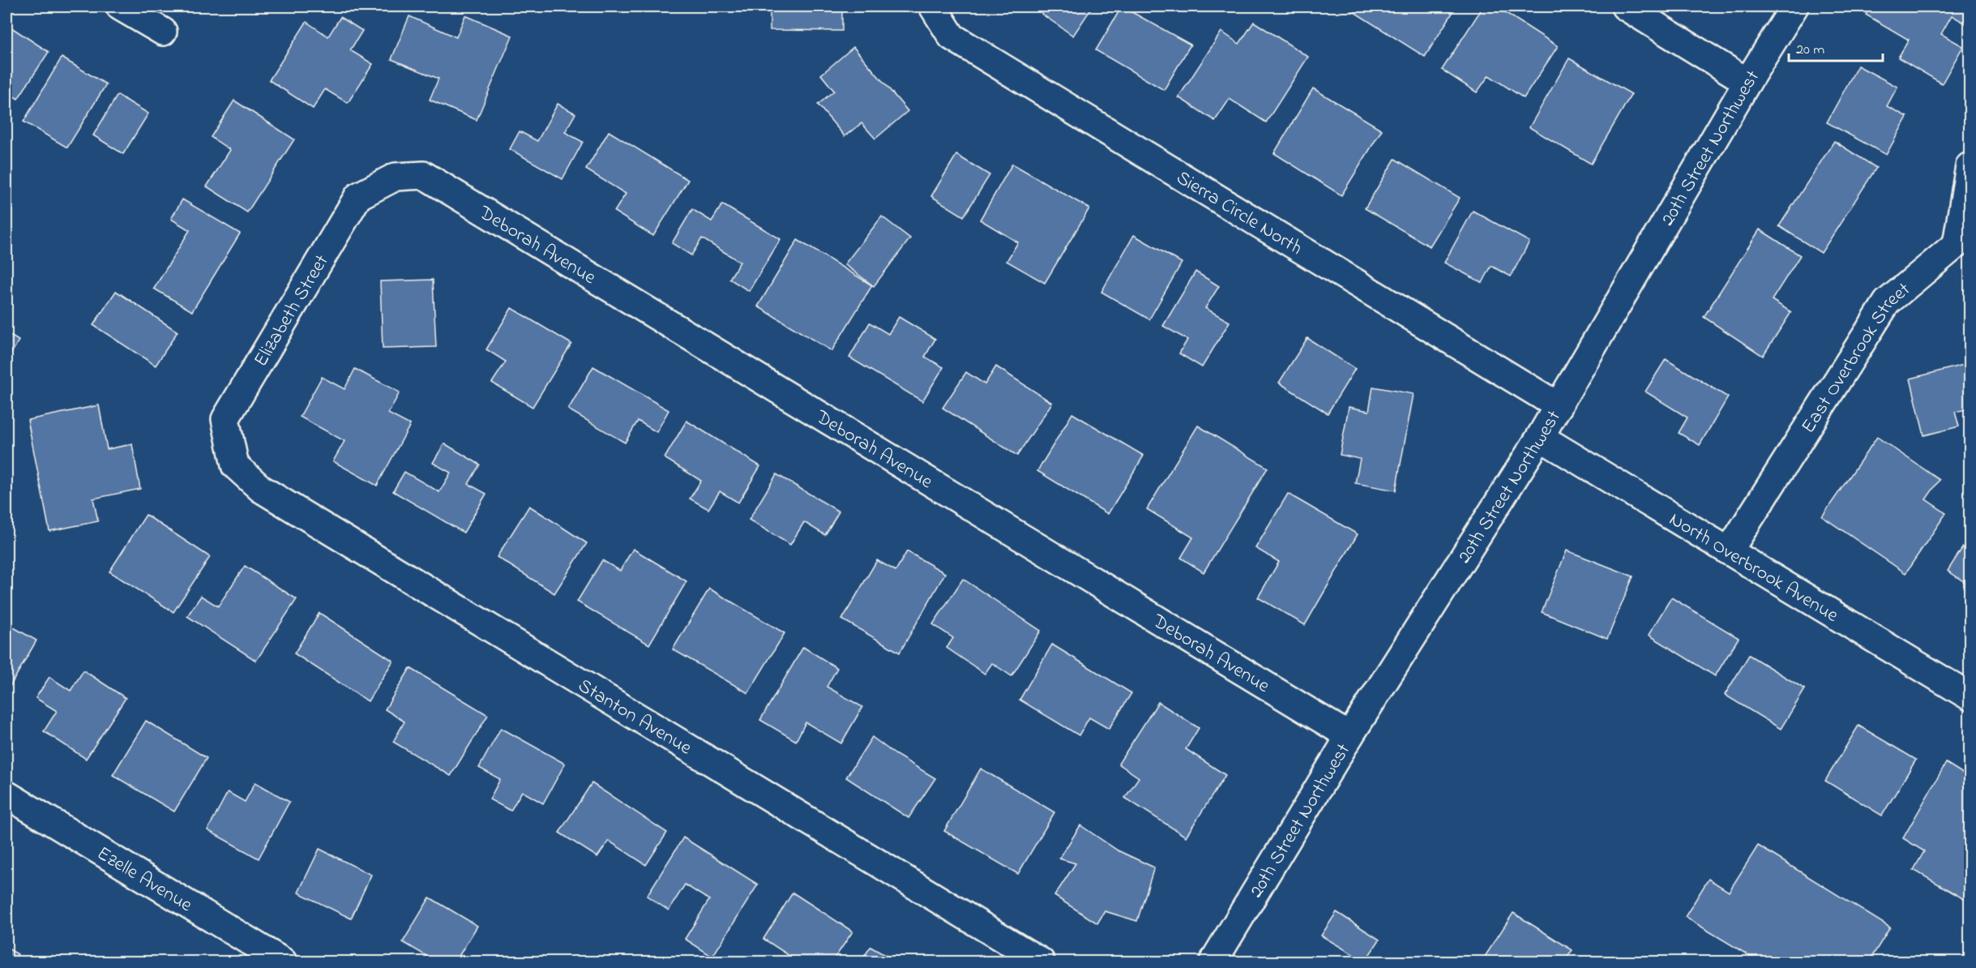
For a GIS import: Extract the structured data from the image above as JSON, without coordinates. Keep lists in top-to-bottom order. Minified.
{"streets":{"street":["20th Street Northwest","Sierra Circle North","Deborah Avenue","Elizabeth Street","East Overbrook Street","North Overbrook Avenue","Stanton Avenue","Ezelle Avenue"]},"crossings":[["20th Street Northwest","Sierra Circle North"],["20th Street Northwest","Deborah Avenue"],["20th Street Northwest","North Overbrook Avenue"],["Deborah Avenue","Elizabeth Street"],["Elizabeth Street","Stanton Avenue"],["East Overbrook Street","North Overbrook Avenue"]],"scale_bar":"20 m"}
